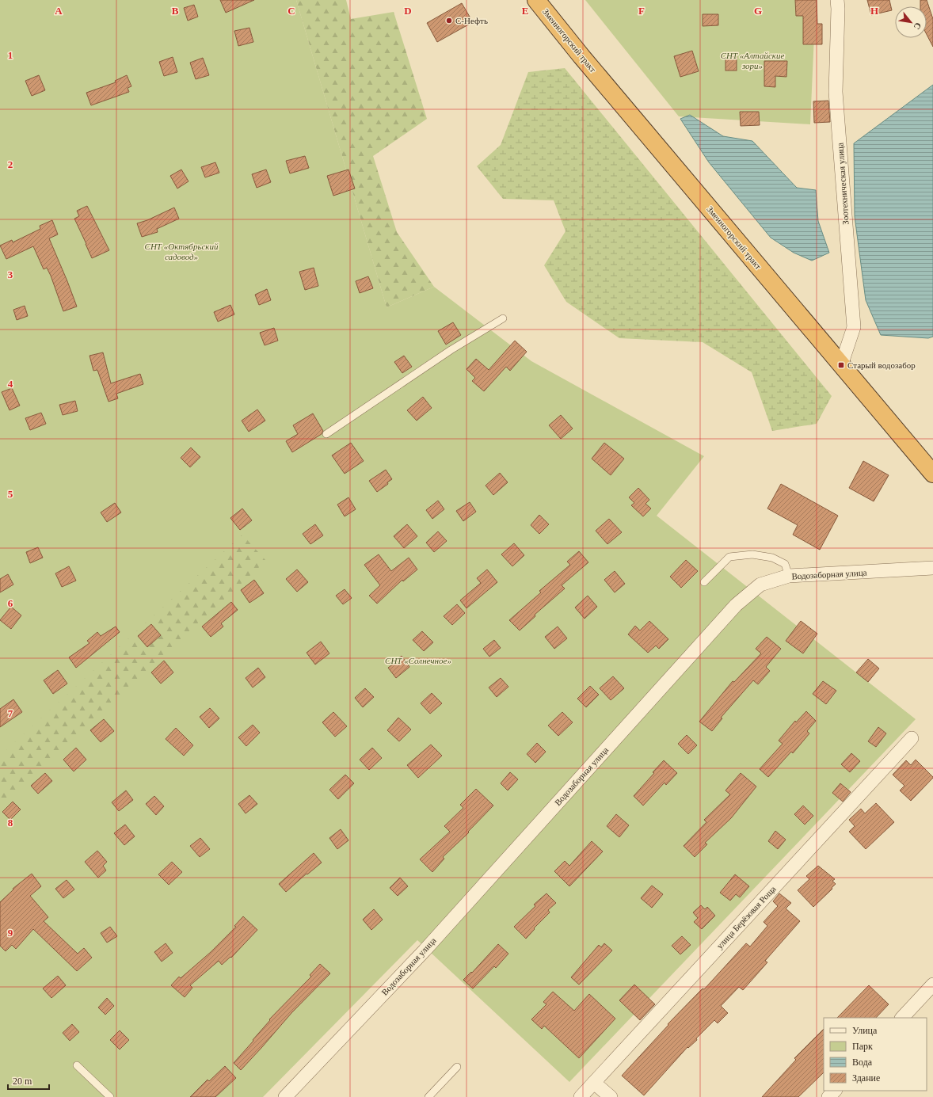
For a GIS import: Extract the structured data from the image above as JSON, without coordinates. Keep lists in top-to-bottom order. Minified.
{"streets":{"highway":["Змеиногорский тракт"],"street":["Зоотехническая улица","Водозаборная улица","улица Берёзовая Роща"]},"crossings":[["Змеиногорский тракт","Зоотехническая улица"]],"parks":["СНТ «Алтайские зори»","СНТ «Октябрьский садовод»","СНТ «Солнечное»"],"places":{"other":["С-Нефть"],"transit":["Старый водозабор"]},"legend":["Улица","Парк","Вода","Здание"],"scale_bar":"20 m","north":"bottom right","grid":{"columns":["A","B","C","D","E","F","G","H"],"rows":["1","2","3","4","5","6","7","8","9"]}}
